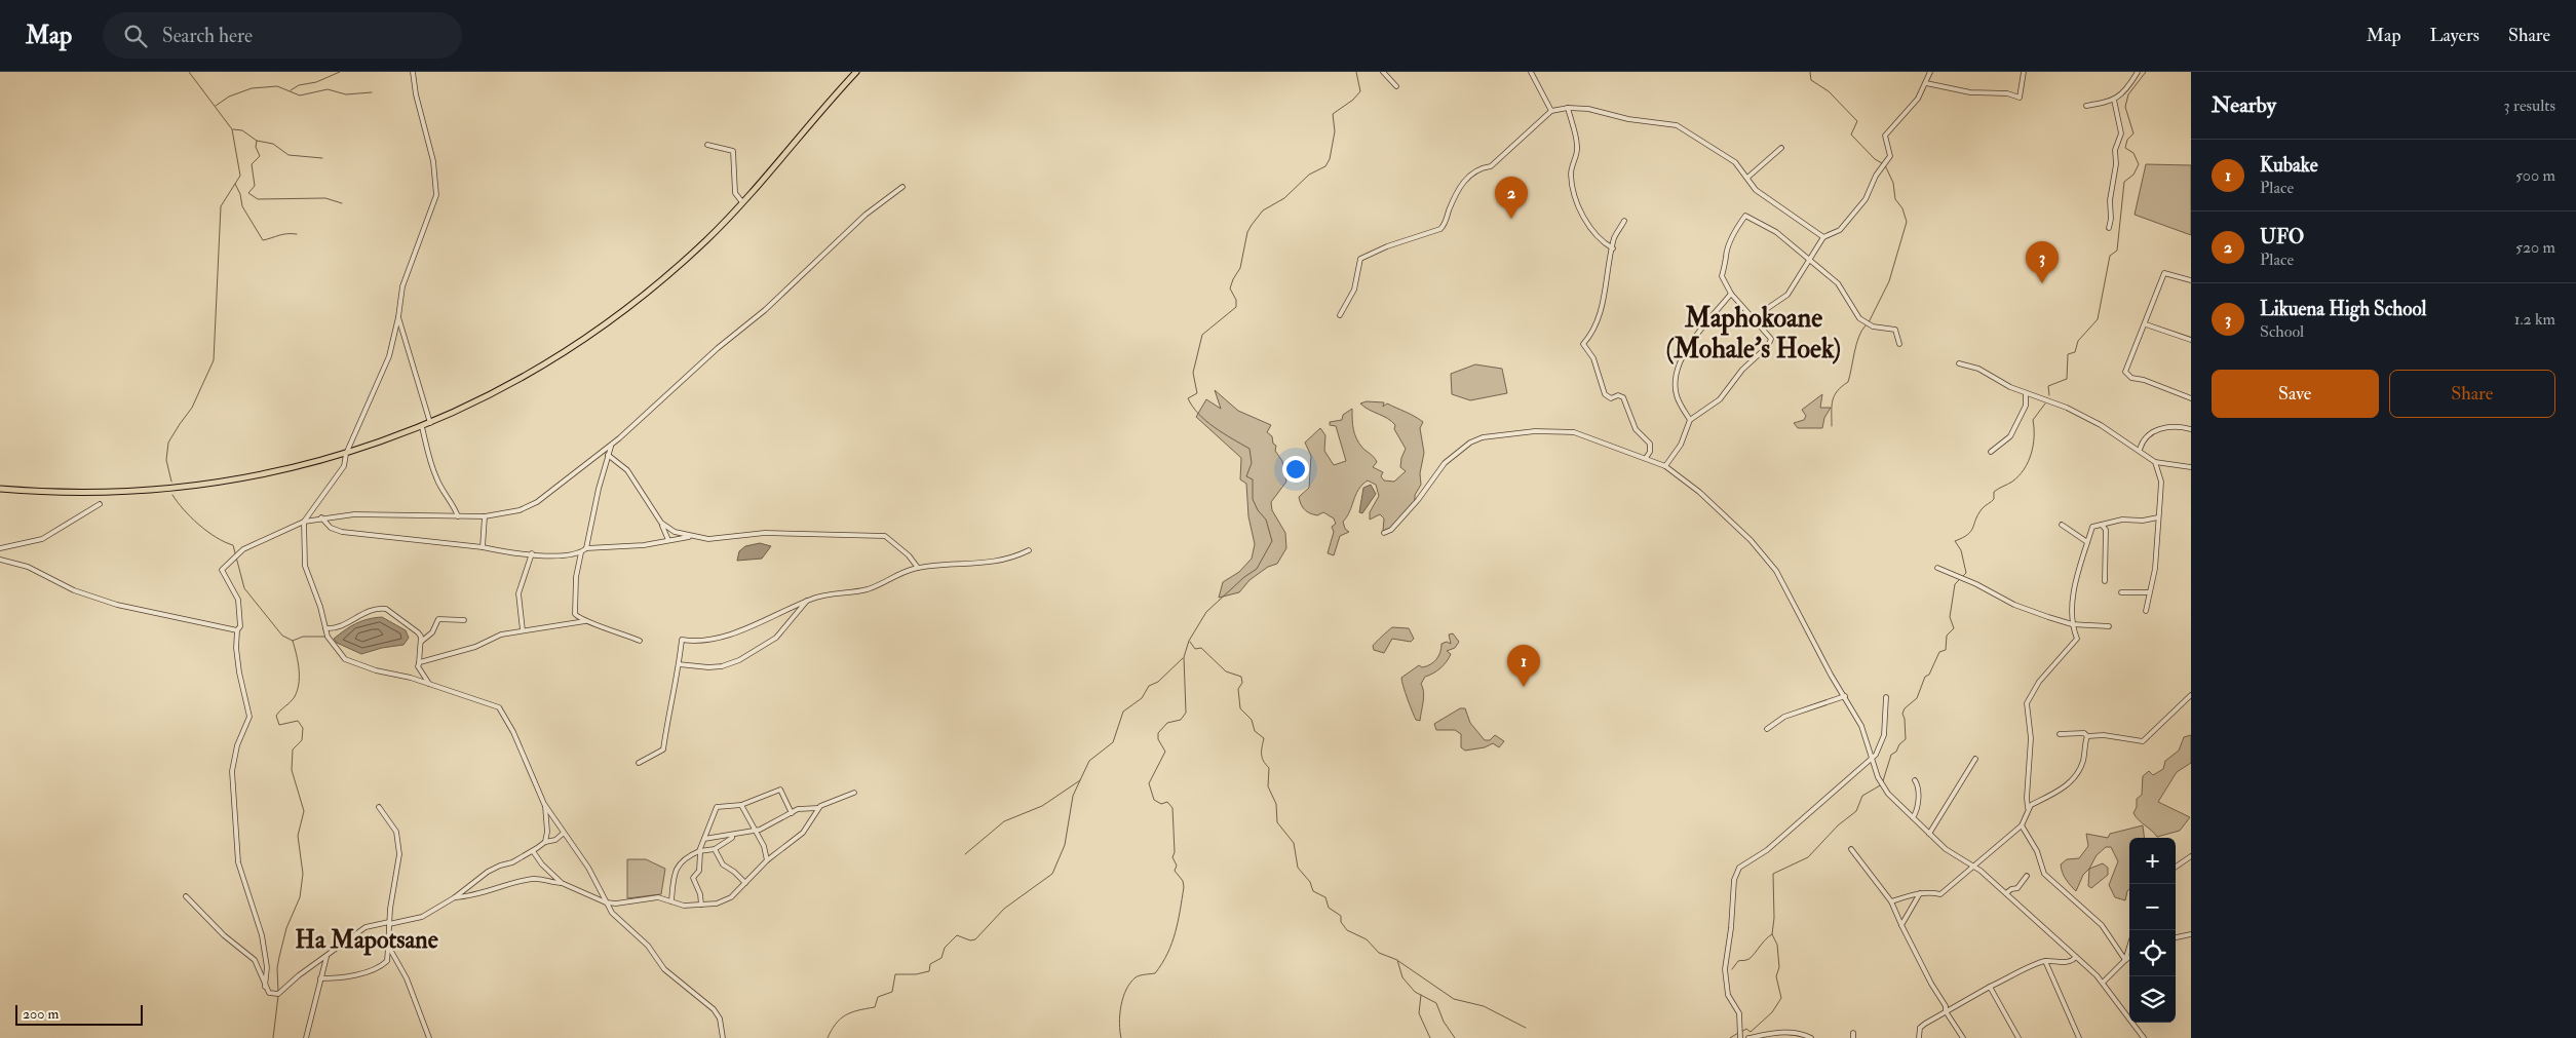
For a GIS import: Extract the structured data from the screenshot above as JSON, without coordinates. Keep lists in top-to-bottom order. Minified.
{"districts":["Maphokoane (Mohale's Hoek)","Ha Mapotsane"],"scale_bar":"200 m","page":{"header":"Map","search":"Search here","nav":["Map","Layers","Share"],"heading":["Nearby","3 results"],"list":[{"mark":"1","name":"Kubake","note":"Place","value":"500 m"},{"mark":"2","name":"UFO","note":"Place","value":"520 m"},{"mark":"3","name":"Likuena High School","note":"School","value":"1.2 km"}],"pins":["2","3","1"],"buttons":["Save","Share"],"map_buttons":["+","−"],"scale":"200 m"}}
